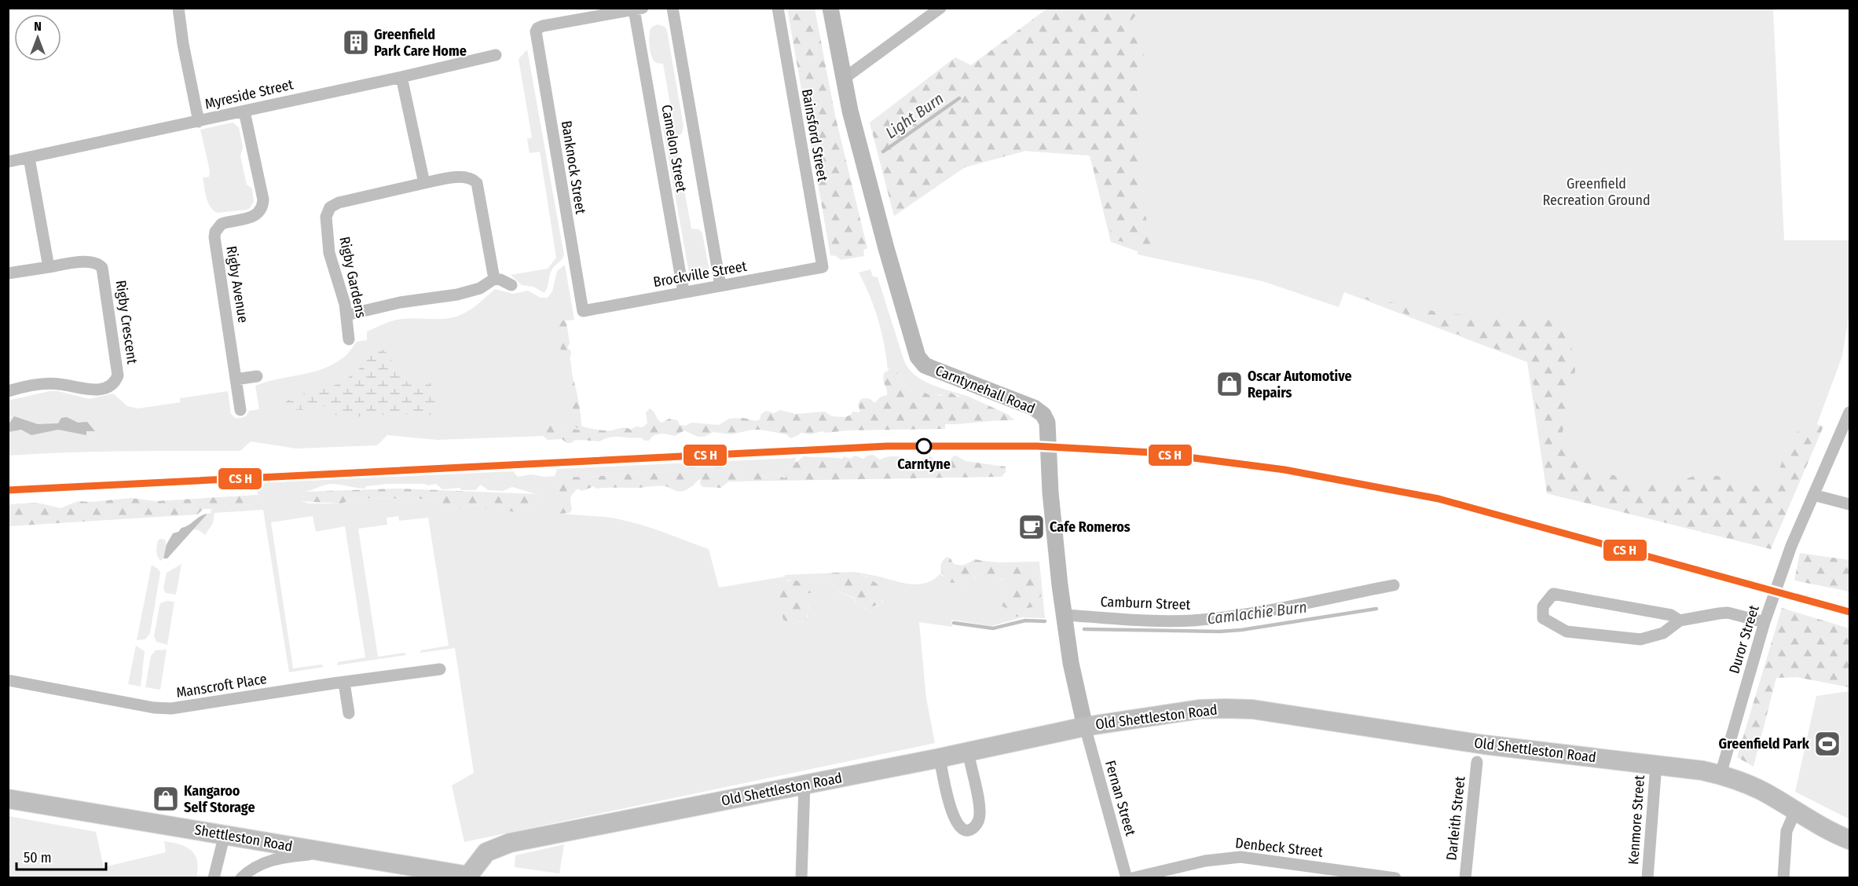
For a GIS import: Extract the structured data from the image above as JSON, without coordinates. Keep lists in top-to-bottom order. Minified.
{"streets":{"main road":["Old Shettleston Road","Shettleston Road"],"street":["Myreside Street","Bainsford Street","Camelon Street","Banknock Street","Brockville Street","Rigby Gardens","Rigby Avenue","Rigby Crescent","Carntynehall Road","Camburn Street","Duror Street","Manscroft Place","Fernan Street","Darleith Street","Kenmore Street","Denbeck Street"]},"crossings":[["Myreside Street","Rigby Avenue"],["Bainsford Street","Brockville Street"],["Camelon Street","Banknock Street"],["Camelon Street","Brockville Street"],["Banknock Street","Brockville Street"],["Carntynehall Road","Camburn Street"],["Carntynehall Road","Old Shettleston Road"],["Carntynehall Road","Fernan Street"],["Duror Street","Old Shettleston Road"],["Old Shettleston Road","Fernan Street"],["Old Shettleston Road","Kenmore Street"],["Old Shettleston Road","Shettleston Road"]],"water":["Light Burn","Camlachie Burn"],"parks":["Greenfield Recreation Ground"],"places":{"building":["Greenfield Park Care Home"],"shop":["Oscar Automotive Repairs","Kangaroo Self Storage"],"other":["Carntyne"],"cafe":["Cafe Romeros"],"sports":["Greenfield Park"]},"scale_bar":"50 m","north":"top"}
